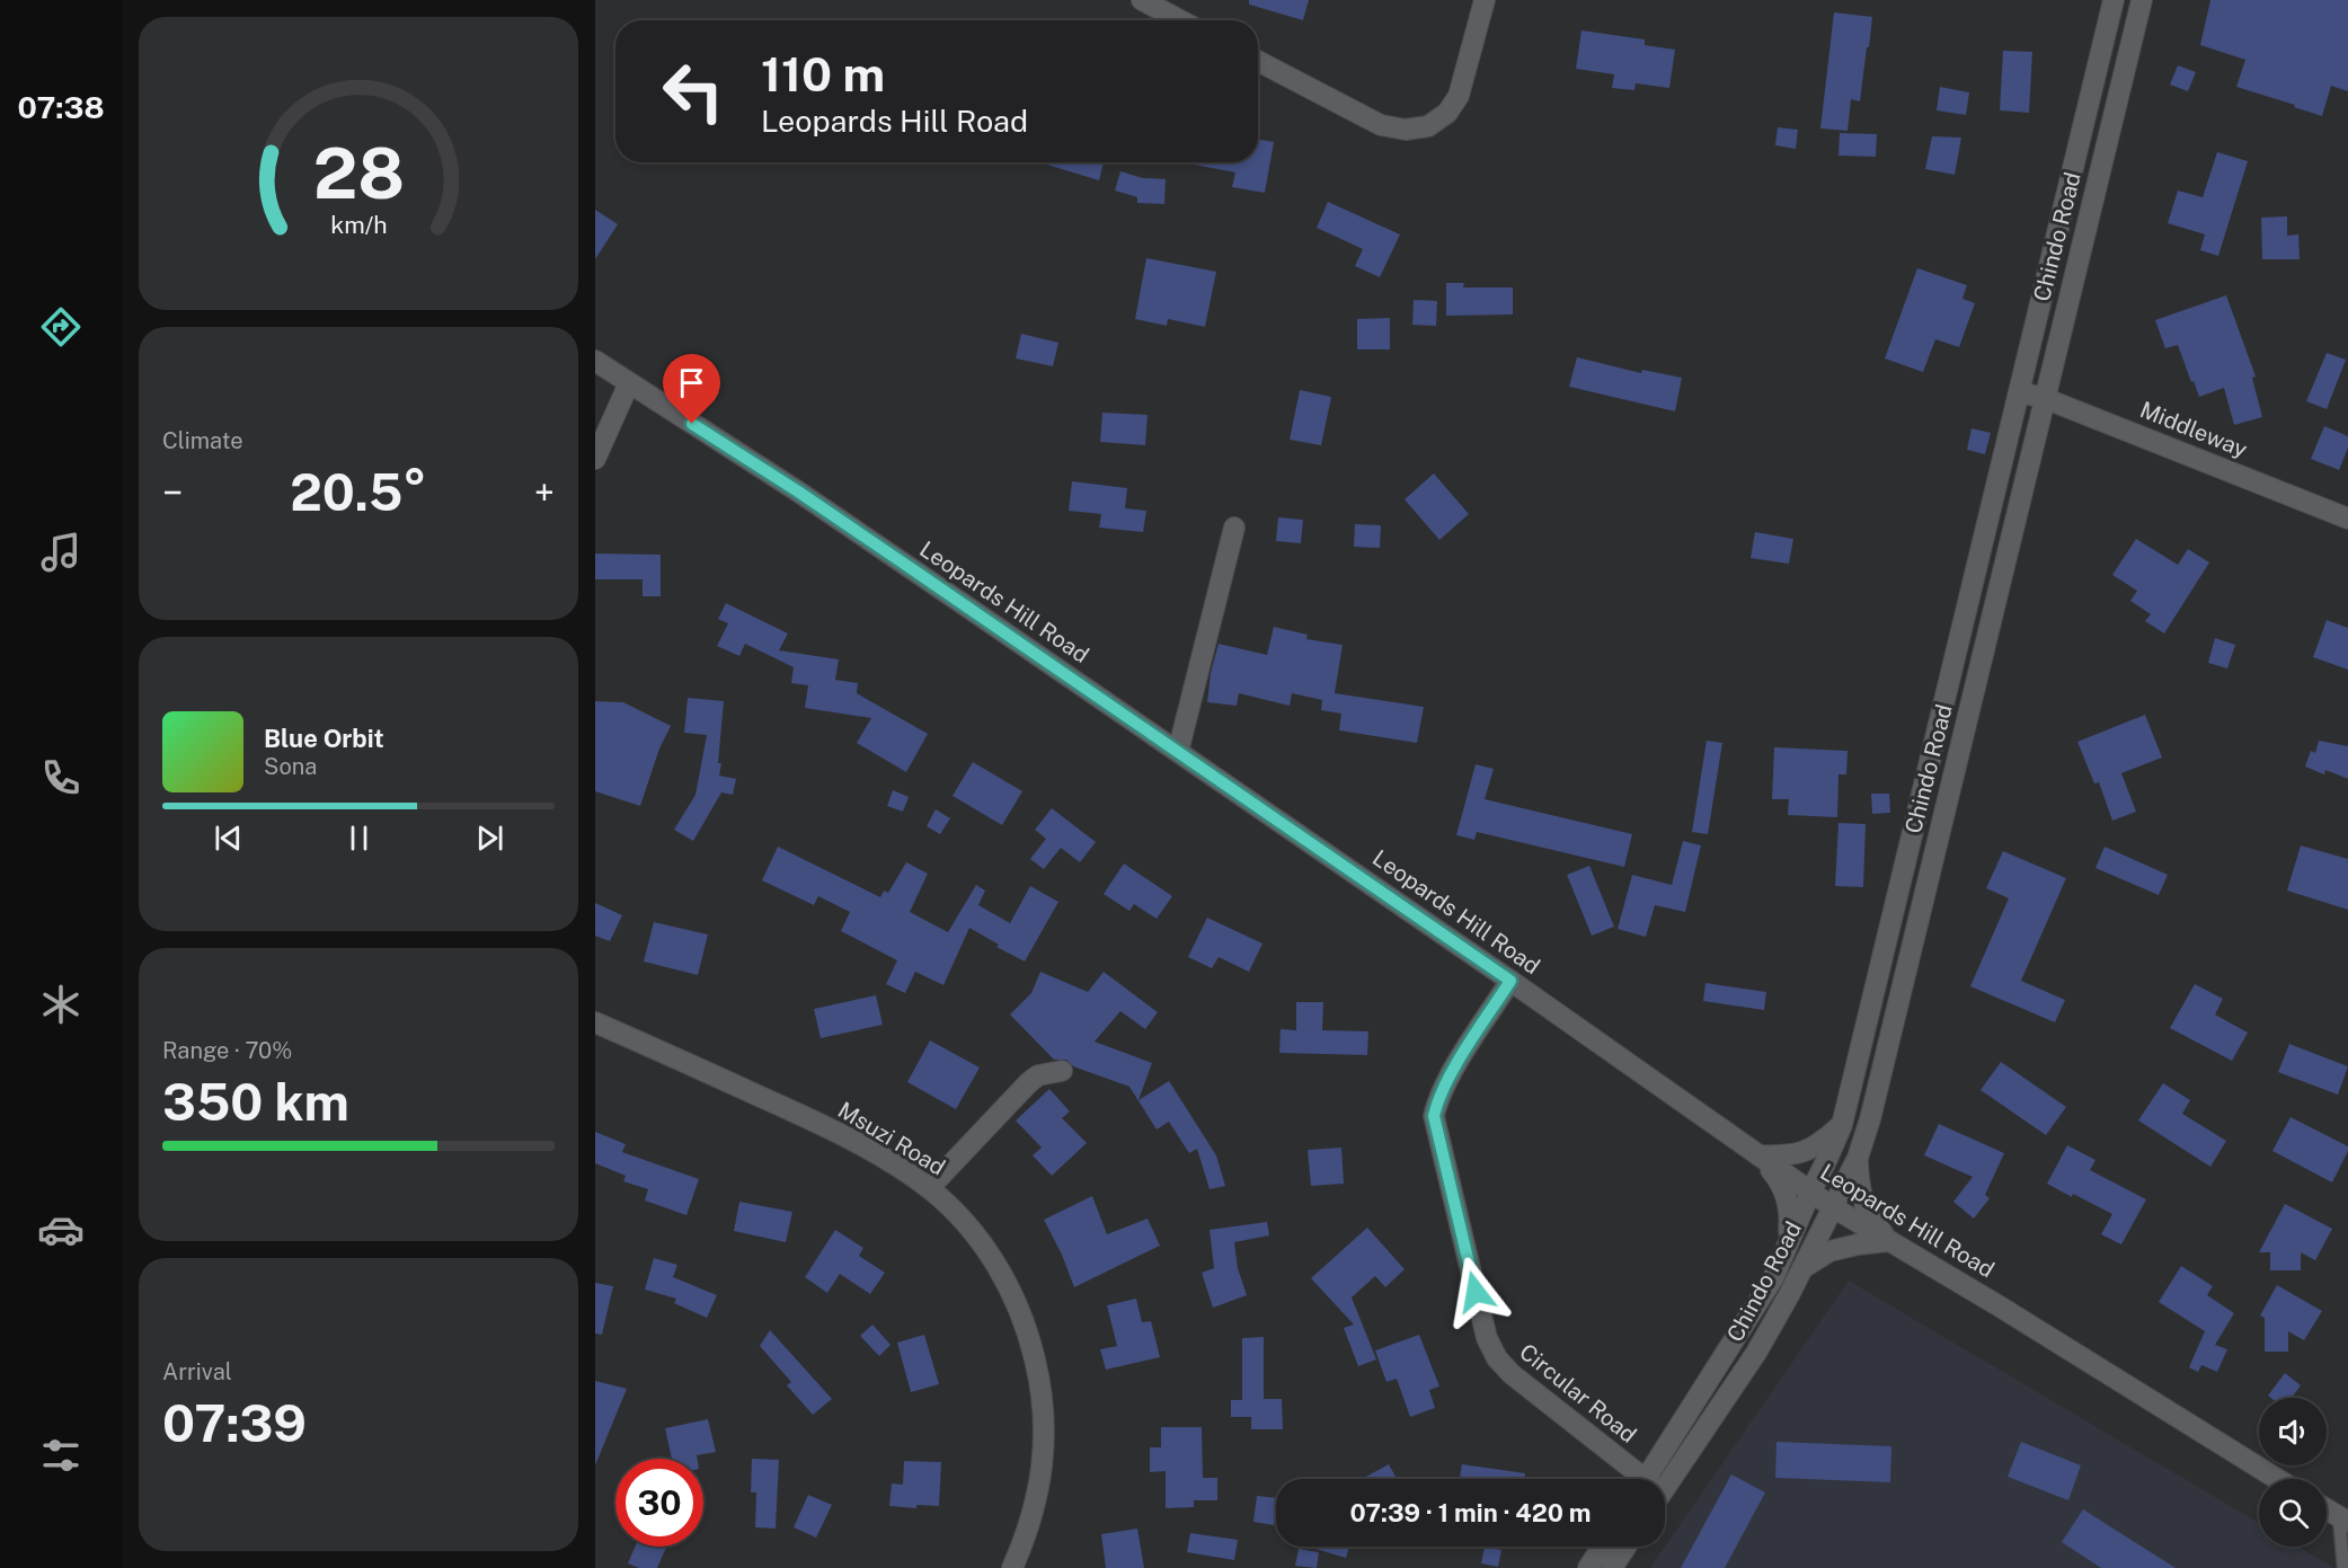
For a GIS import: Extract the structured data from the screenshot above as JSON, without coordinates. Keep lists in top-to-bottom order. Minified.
{"streets":{"main road":["Chindo Road","Middleway","Leopards Hill Road","Msuzi Road","Circular Road"]},"crossings":[["Chindo Road","Middleway"],["Chindo Road","Leopards Hill Road"],["Leopards Hill Road","Circular Road"]],"page":{"tabs":"07:38","turn":["110 m","Leopards Hill Road"],"tile":["Climate",["Range · 70%","350 km"],["Arrival","07:39"]],"heat":["−","20.5°","+"],"song":["Blue Orbit","Sona"],"limit":"30","trip":"07:39 · 1 min · 420 m","gauge":["28","km/h"]}}
